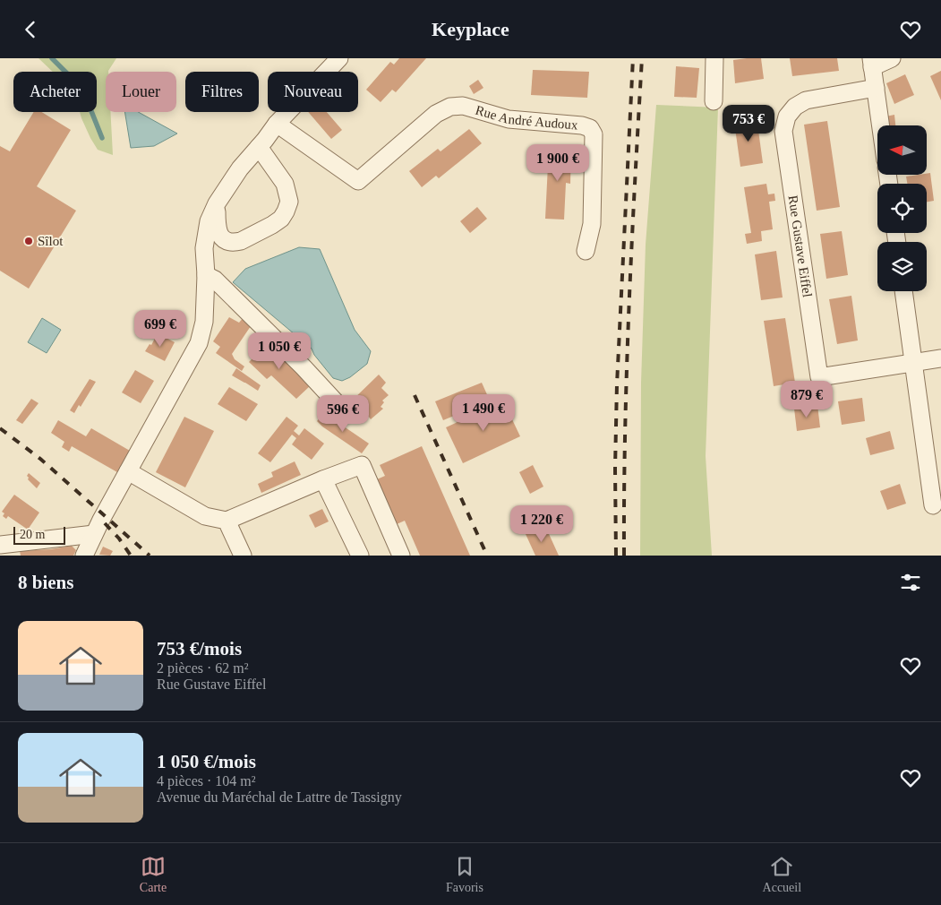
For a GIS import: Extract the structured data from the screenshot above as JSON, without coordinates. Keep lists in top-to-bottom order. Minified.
{"streets":{"street":["Rue André Audoux","Rue Gustave Eiffel"]},"places":["Sîlot"],"scale_bar":"20 m","north":"left","page":{"header":"Keyplace","chip":["Acheter","Louer","Filtres","Nouveau"],"price":["753 €","1 900 €","699 €","1 050 €","879 €","1 490 €","596 €","1 220 €"],"scale":"20 m","heading":"8 biens","list":[{"name":"753 €/mois","note":"2 pièces · 62 m² · Rue Gustave Eiffel"},{"name":"1 050 €/mois","note":"4 pièces · 104 m² · Avenue du Maréchal de Lattre de Tassigny"}],"tabs":["Carte","Favoris","Accueil"]}}
